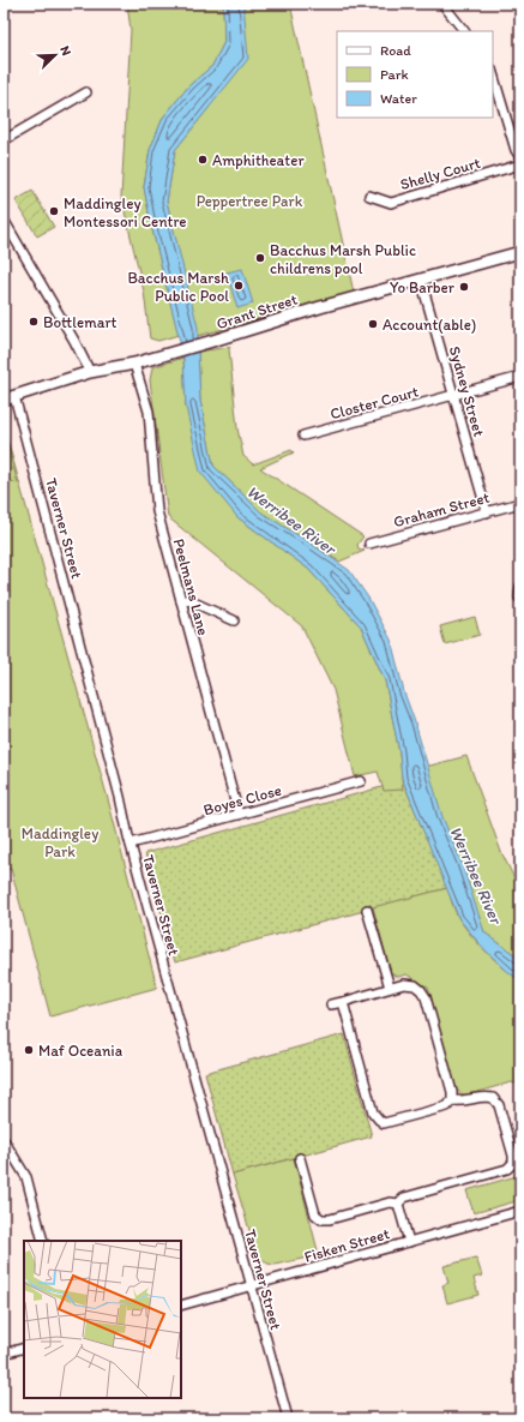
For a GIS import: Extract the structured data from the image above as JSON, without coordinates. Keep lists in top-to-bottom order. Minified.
{"streets":{"main road":["Grant Street"],"street":["Shelly Court","Sydney Street","Closter Court","Graham Street","Taverner Street","Peelmans Lane","Boyes Close","Fisken Street"]},"crossings":[["Grant Street","Sydney Street"],["Grant Street","Taverner Street"],["Grant Street","Peelmans Lane"],["Sydney Street","Closter Court"],["Sydney Street","Graham Street"],["Taverner Street","Boyes Close"],["Taverner Street","Fisken Street"],["Peelmans Lane","Boyes Close"]],"water":["Werribee River"],"parks":["Peppertree Park","Maddingley Park"],"places":["Amphitheater","Maddingley Montessori Centre","Bacchus Marsh Public childrens pool","Bacchus Marsh Public Pool","Yo Barber","Bottlemart","Account(able)","Maf Oceania"],"legend":["Road","Park","Water"],"north":"top right"}
